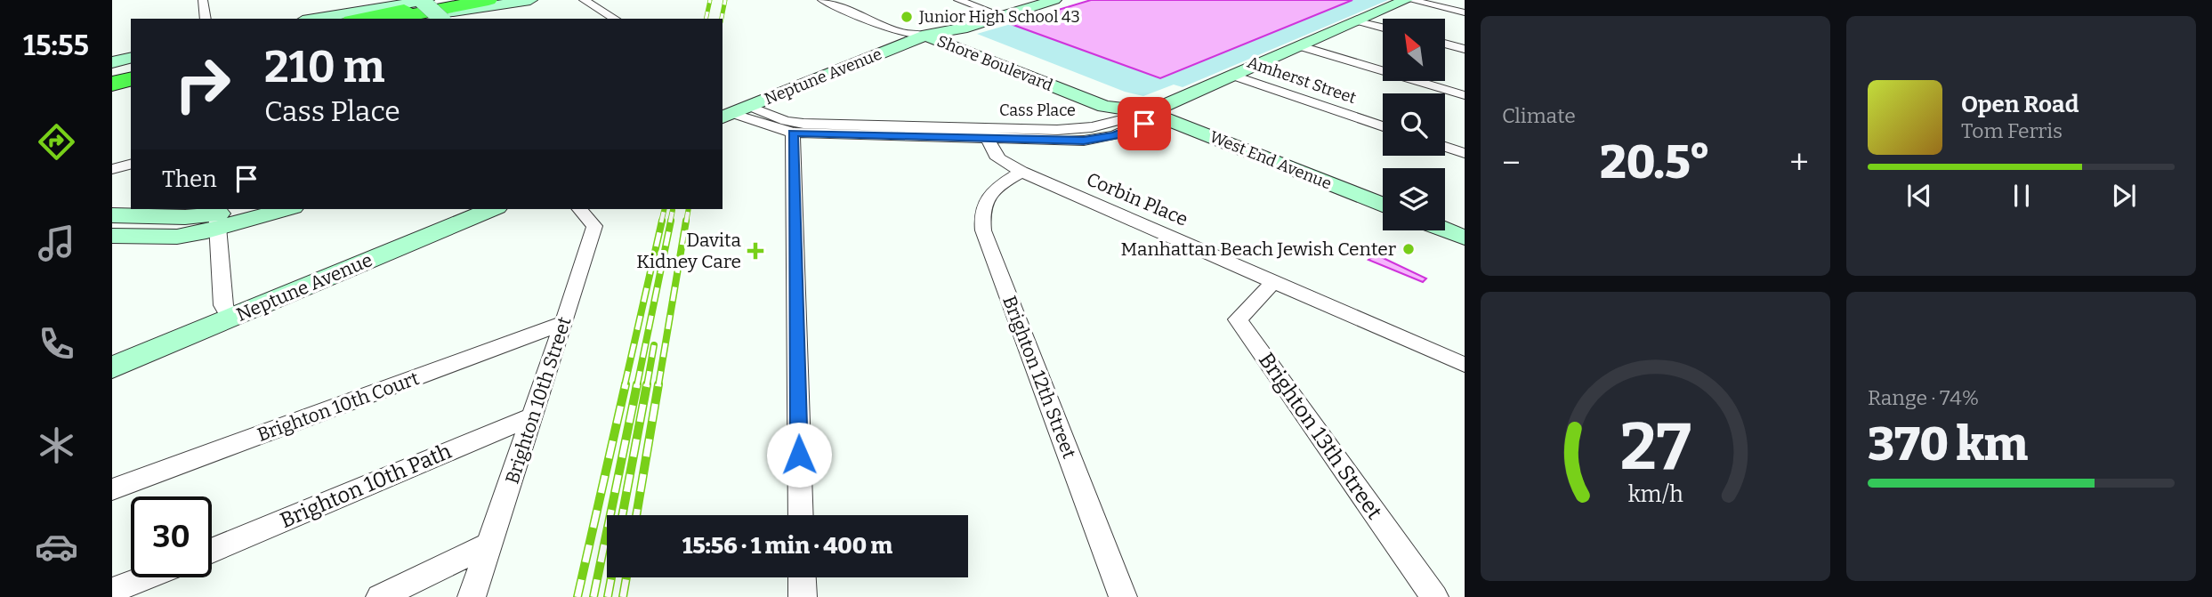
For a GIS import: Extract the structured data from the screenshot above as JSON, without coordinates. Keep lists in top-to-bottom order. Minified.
{"streets":{"main road":["Shore Boulevard","Neptune Avenue","West End Avenue"],"street":["Amherst Street","Cass Place","Corbin Place","Brighton 12th Street","Brighton 10th Street","Brighton 10th Court","Brighton 13th Street","Brighton 10th Path"]},"crossings":[["Shore Boulevard","Neptune Avenue"],["Shore Boulevard","Cass Place"],["Shore Boulevard","West End Avenue"],["Neptune Avenue","Cass Place"],["Cass Place","West End Avenue"],["Cass Place","Corbin Place"],["Corbin Place","Brighton 12th Street"],["Corbin Place","Brighton 13th Street"],["Brighton 10th Street","Brighton 10th Court"],["Brighton 10th Street","Brighton 10th Path"]],"places":{"other":["Junior High School 43","Manhattan Beach Jewish Center"],"health":["Davita Kidney Care"]},"north":"top left","page":{"tabs":"15:55","tile":["Climate",["Range · 74%","370 km"]],"turn":["210 m","Cass Place"],"song":["Open Road","Tom Ferris"],"heat":["−","20.5°","+"],"then":"Then","limit":"30","trip":"15:56 · 1 min · 400 m","gauge":["27","km/h"]}}
